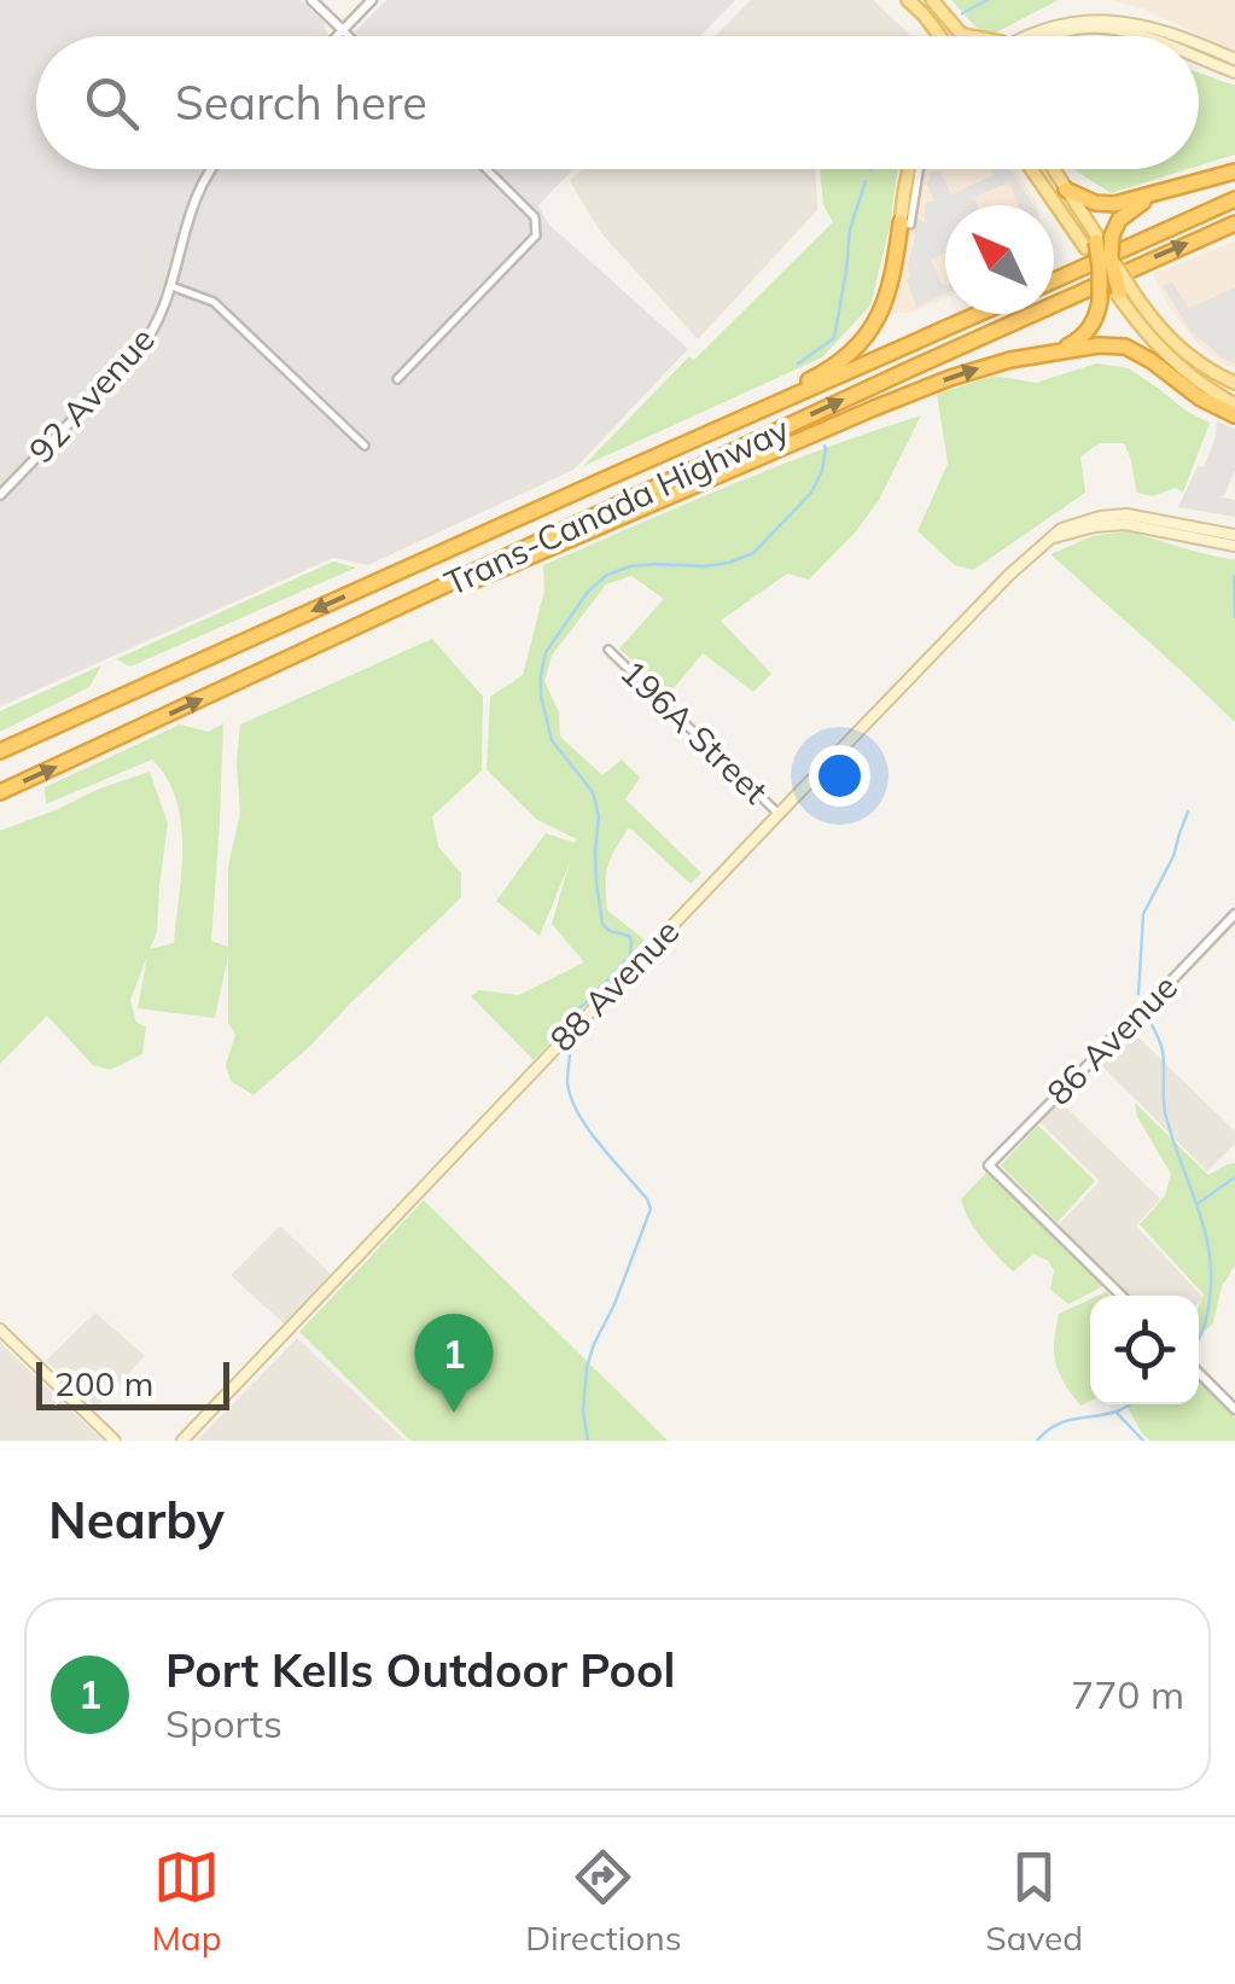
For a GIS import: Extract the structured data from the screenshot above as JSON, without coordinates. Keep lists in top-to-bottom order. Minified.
{"streets":{"highway":["Trans-Canada Highway"],"main road":["88 Avenue"],"street":["92 Avenue","196A Street","86 Avenue"]},"crossings":[["196A Street","88 Avenue"]],"scale_bar":"200 m","north":"top left","page":{"search":"Search here","pins":"1","scale":"200 m","heading":"Nearby","list":[{"mark":"1","name":"Port Kells Outdoor Pool","note":"Sports","value":"770 m"}],"nav":["Map","Directions","Saved"]}}
